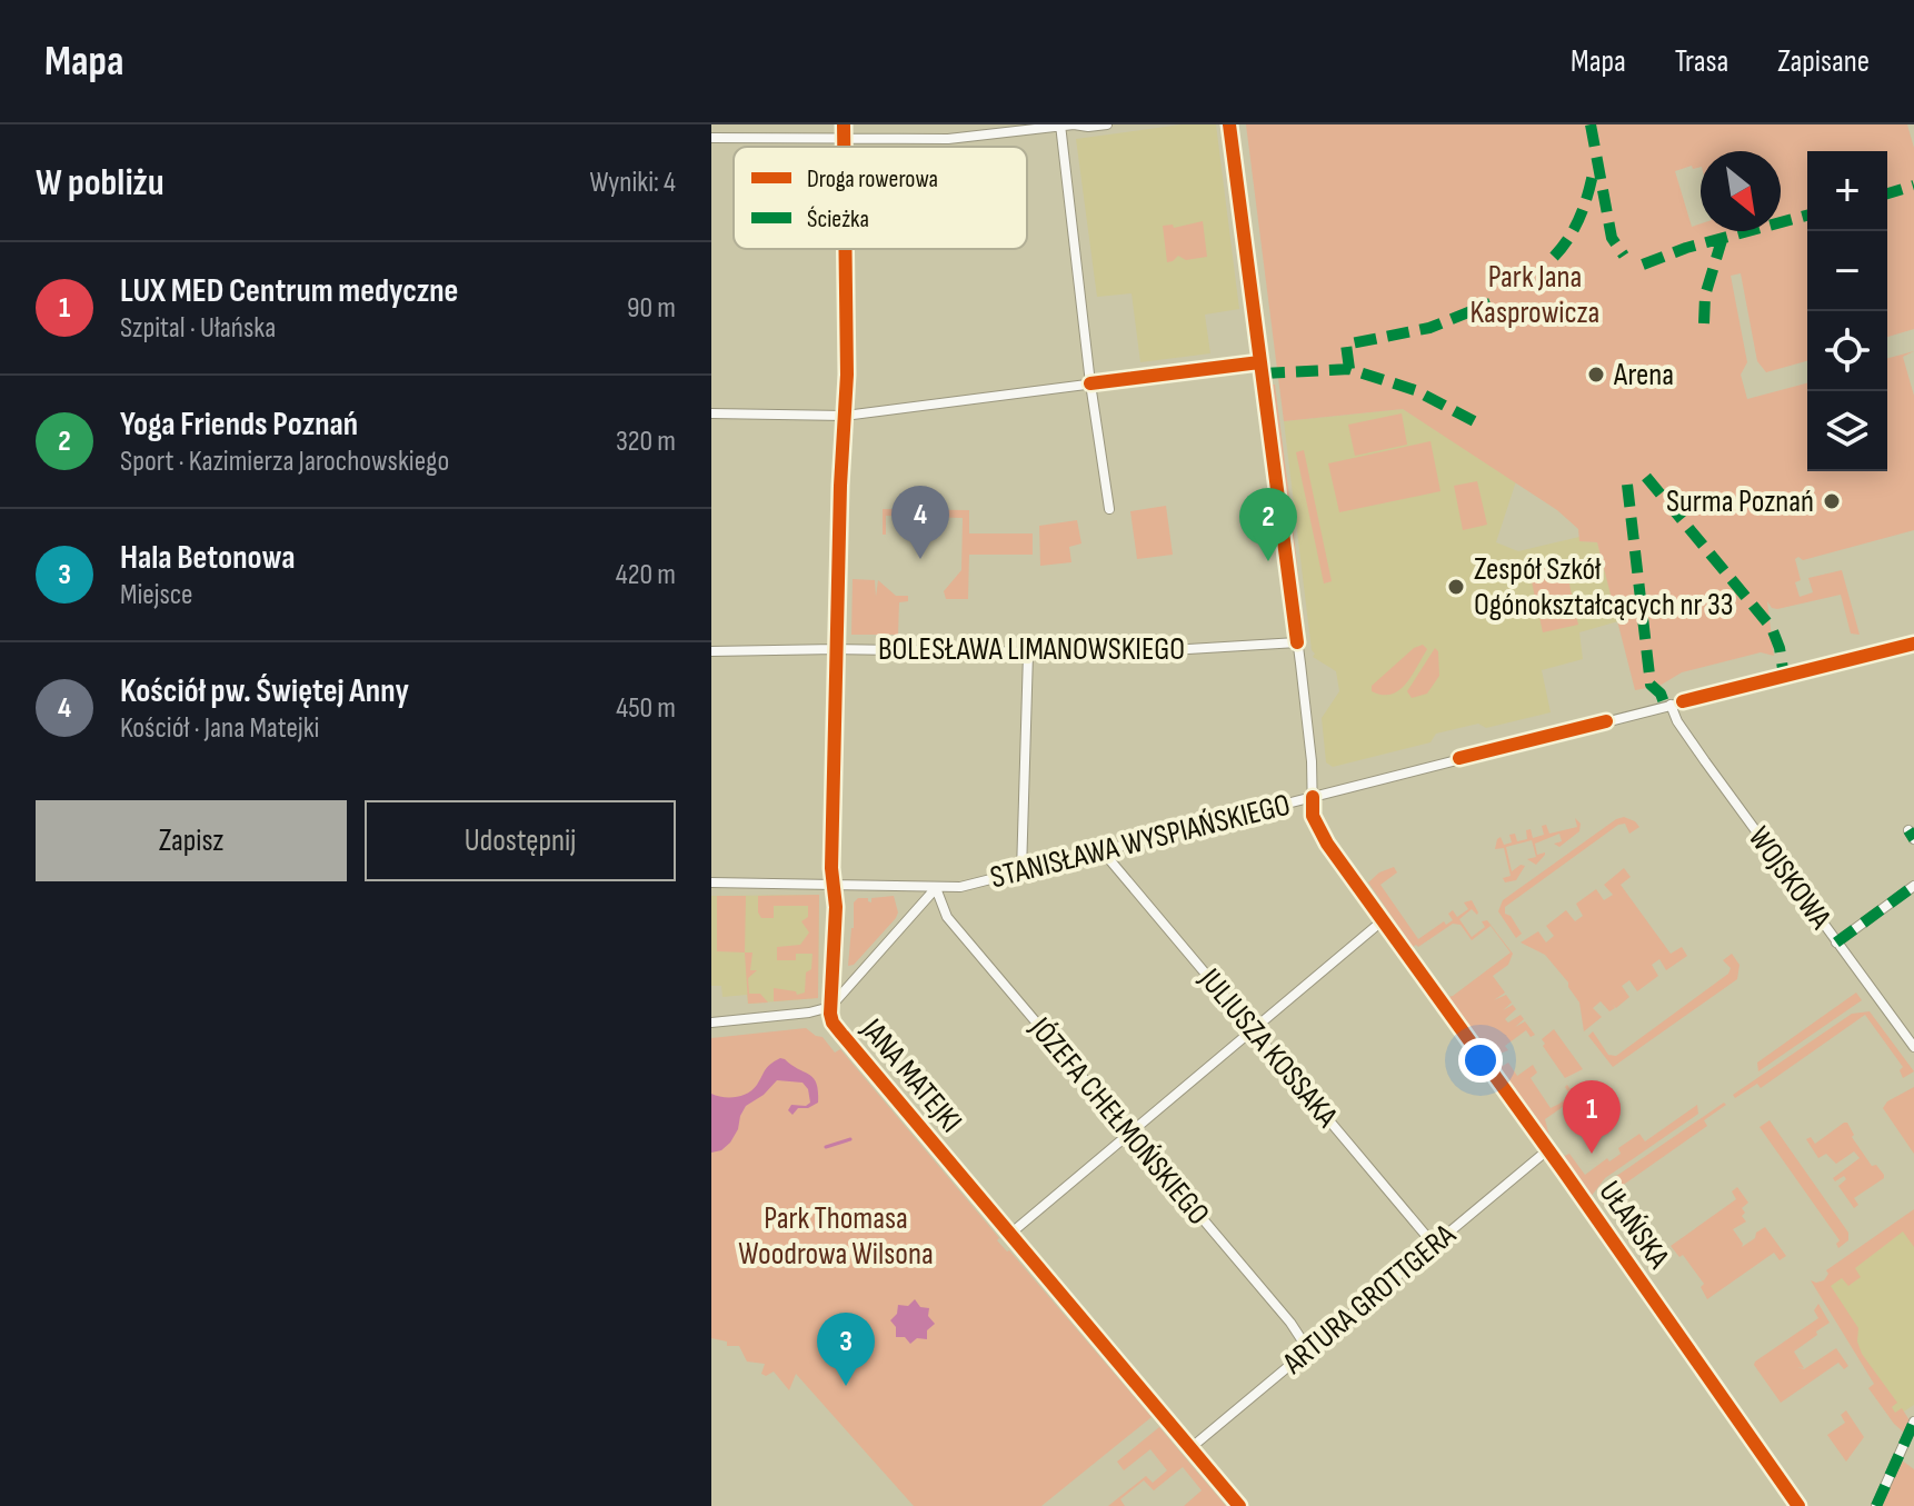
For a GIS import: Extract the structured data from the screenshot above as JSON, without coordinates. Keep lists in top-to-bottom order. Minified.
{"streets":{"street":["BOLESŁAWA LIMANOWSKIEGO","STANISŁAWA WYSPIAŃSKIEGO","WOJSKOWA","JULIUSZA KOSSAKA","JANA MATEJKI","JÓZEFA CHEŁMOŃSKIEGO","UŁAŃSKA","ARTURA GROTTGERA"]},"crossings":[["BOLESŁAWA LIMANOWSKIEGO","JANA MATEJKI"],["BOLESŁAWA LIMANOWSKIEGO","UŁAŃSKA"],["STANISŁAWA WYSPIAŃSKIEGO","WOJSKOWA"],["STANISŁAWA WYSPIAŃSKIEGO","JULIUSZA KOSSAKA"],["STANISŁAWA WYSPIAŃSKIEGO","JANA MATEJKI"],["STANISŁAWA WYSPIAŃSKIEGO","JÓZEFA CHEŁMOŃSKIEGO"],["STANISŁAWA WYSPIAŃSKIEGO","UŁAŃSKA"],["JULIUSZA KOSSAKA","ARTURA GROTTGERA"],["JANA MATEJKI","ARTURA GROTTGERA"],["JÓZEFA CHEŁMOŃSKIEGO","ARTURA GROTTGERA"],["UŁAŃSKA","ARTURA GROTTGERA"]],"parks":["Park Jana Kasprowicza","Park Thomasa Woodrowa Wilsona"],"places":["Arena","Surma Poznań","Zespół Szkół Ogónokształcących nr 33"],"legend":["Droga rowerowa","Ścieżka"],"north":"bottom right","page":{"header":"Mapa","nav":["Mapa","Trasa","Zapisane"],"heading":["W pobliżu","Wyniki: 4"],"map_buttons":["+","−"],"list":[{"mark":"1","name":"LUX MED Centrum medyczne","note":"Szpital · Ułańska","value":"90 m"},{"mark":"2","name":"Yoga Friends Poznań","note":"Sport · Kazimierza Jarochowskiego","value":"320 m"},{"mark":"3","name":"Hala Betonowa","note":"Miejsce","value":"420 m"},{"mark":"4","name":"Kościół pw. Świętej Anny","note":"Kościół · Jana Matejki","value":"450 m"}],"pins":["4","2","1","3"],"buttons":["Zapisz","Udostępnij"]}}
